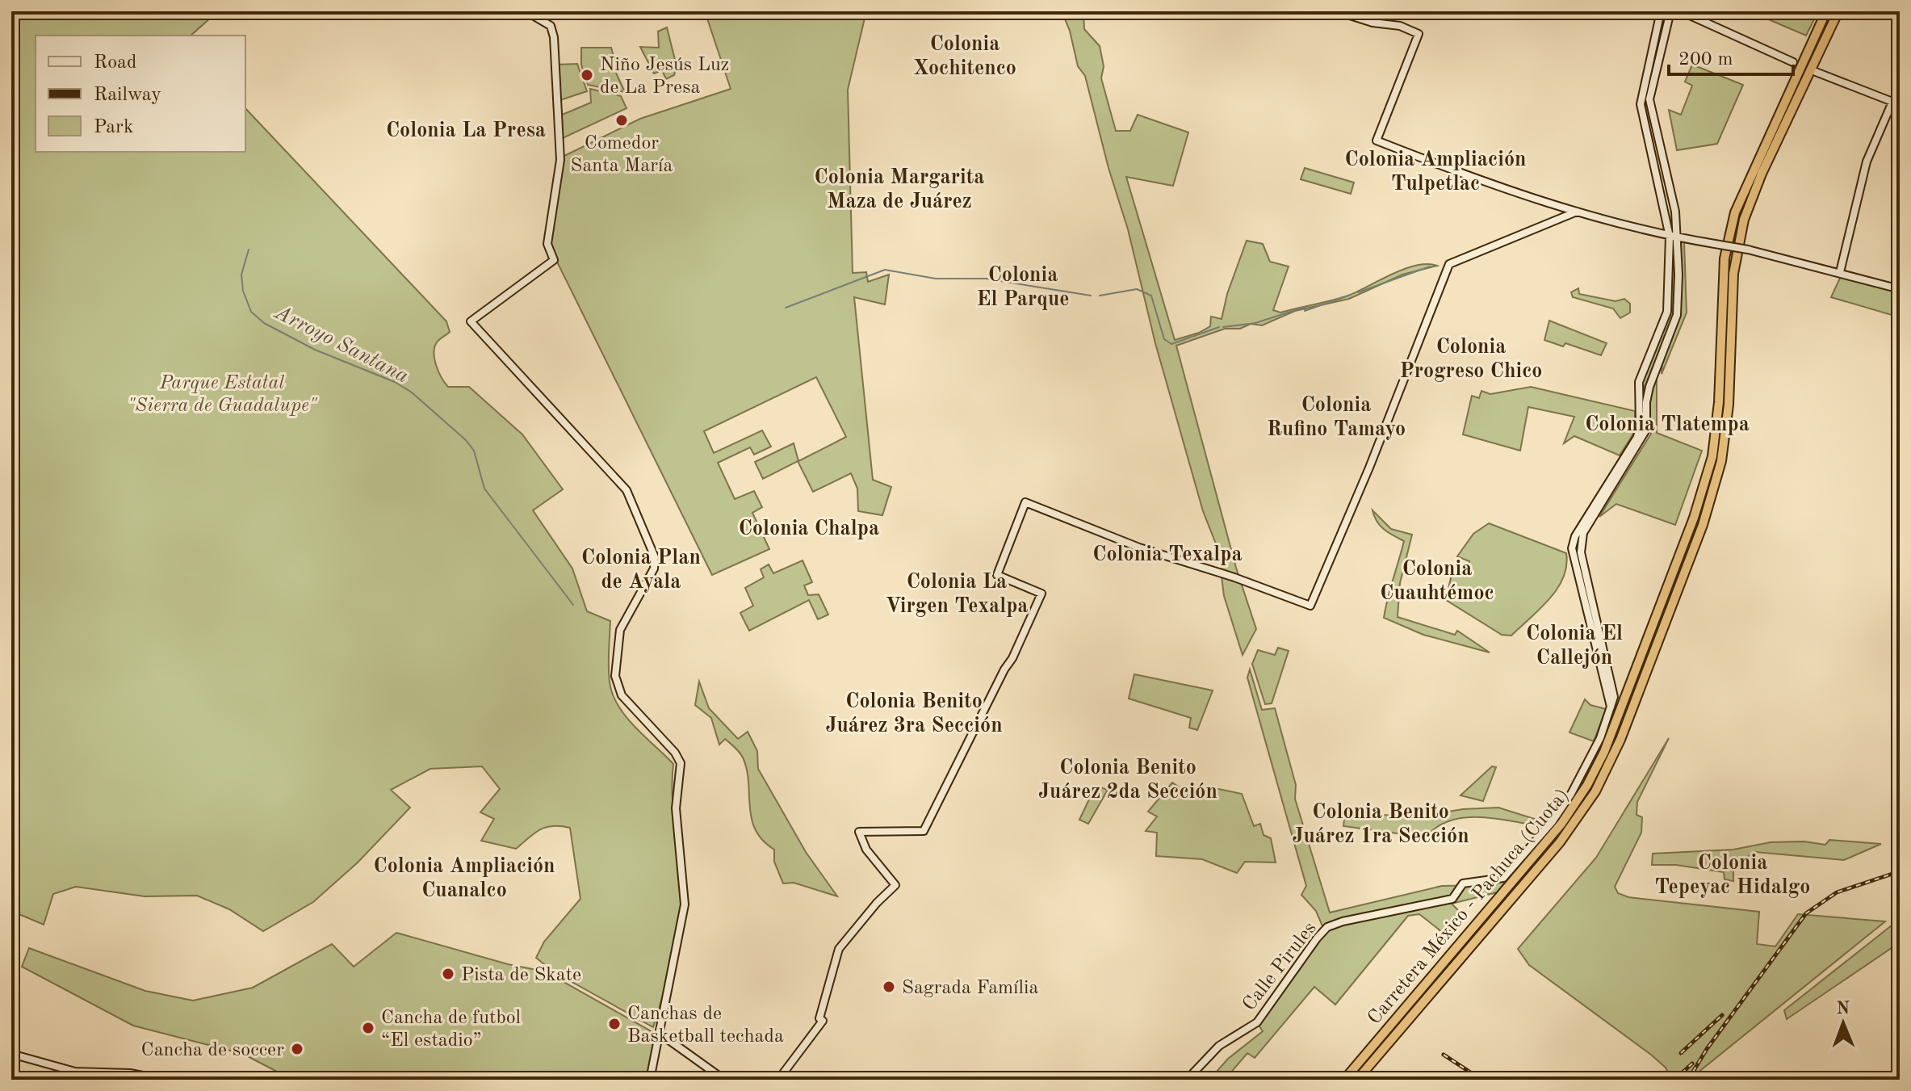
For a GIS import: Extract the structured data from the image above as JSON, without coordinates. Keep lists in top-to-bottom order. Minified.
{"streets":{"highway":["Carretera México - Pachuca (Cuota)"],"street":["Calle Pirules"]},"districts":["Colonia Xochitenco","Colonia La Presa","Colonia Ampliación Tulpetlac","Colonia Margarita Maza de Juárez","Colonia El Parque","Colonia Progreso Chico","Colonia Rufino Tamayo","Colonia Tlatempa","Colonia Chalpa","Colonia Texalpa","Colonia Plan de Ayala","Colonia Cuauhtémoc","Colonia La Virgen Texalpa","Colonia El Callejón","Colonia Benito Juárez 3ra Sección","Colonia Benito Juárez 2da Sección","Colonia Benito Juárez 1ra Sección","Colonia Tepeyac Hidalgo","Colonia Ampliación Cuanalco"],"water":["Arroyo Santana"],"parks":["Parque Estatal \"Sierra de Guadalupe\""],"places":["Niño Jesús Luz de La Presa","Comedor Santa María","Pista de Skate","Sagrada Família","Canchas de Basketball techada","Cancha de futbol “El estadio”","Cancha de soccer"],"legend":["Road","Railway","Park"],"scale_bar":"200 m","north":"top"}
